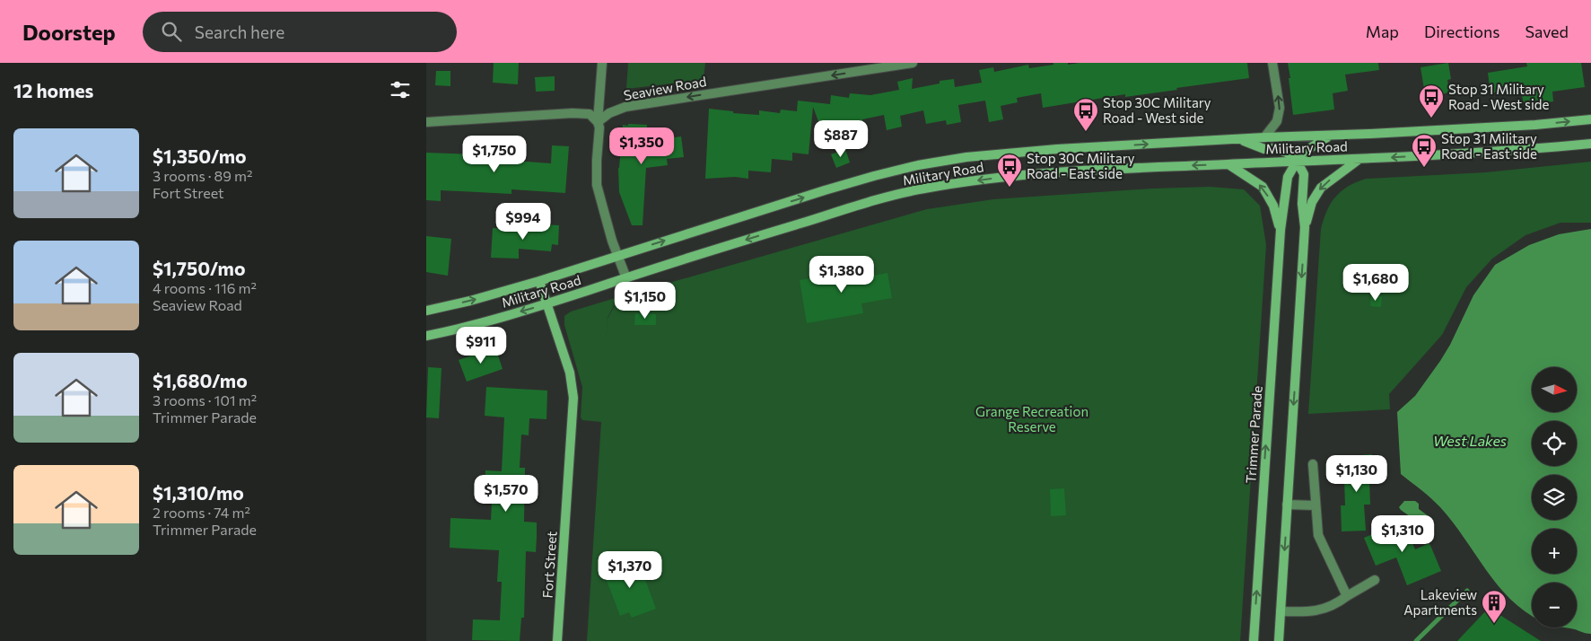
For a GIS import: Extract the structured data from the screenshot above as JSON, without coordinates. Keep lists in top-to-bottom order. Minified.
{"streets":{"main road":["Military Road","Trimmer Parade","Fort Street"],"street":["Seaview Road"]},"crossings":[["Military Road","Trimmer Parade"],["Military Road","Fort Street"]],"one_way":["Seaview Road"],"water":["West Lakes"],"parks":["Grange Recreation Reserve"],"places":{"bus stop":["Stop 31 Military Road - West side","Stop 30C Military Road - West side","Stop 31 Military Road - East side","Stop 30C Military Road - East side"],"building":["Lakeview Apartments"]},"north":"right","page":{"header":"Doorstep","search":"Search here","nav":["Map","Directions","Saved"],"heading":"12 homes","list":[{"name":"$1,350/mo","note":"3 rooms · 89 m² · Fort Street"},{"name":"$1,750/mo","note":"4 rooms · 116 m² · Seaview Road"},{"name":"$1,680/mo","note":"3 rooms · 101 m² · Trimmer Parade"},{"name":"$1,310/mo","note":"2 rooms · 74 m² · Trimmer Parade"}],"price":["$887","$1,350","$1,750","$994","$1,380","$1,680","$1,150","$911","$1,130","$1,570","$1,310","$1,370"],"map_buttons":["+","−"]}}
